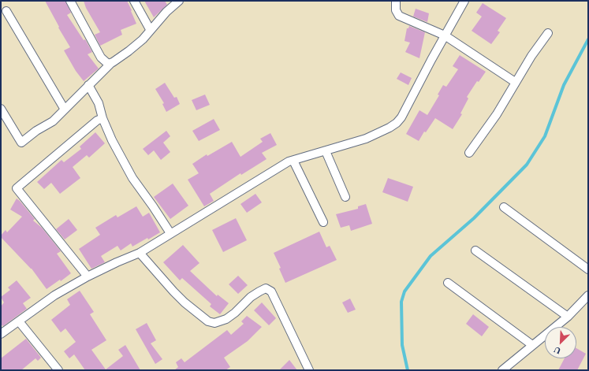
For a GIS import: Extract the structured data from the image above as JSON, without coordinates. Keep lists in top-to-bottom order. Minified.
{"north":"bottom left"}
